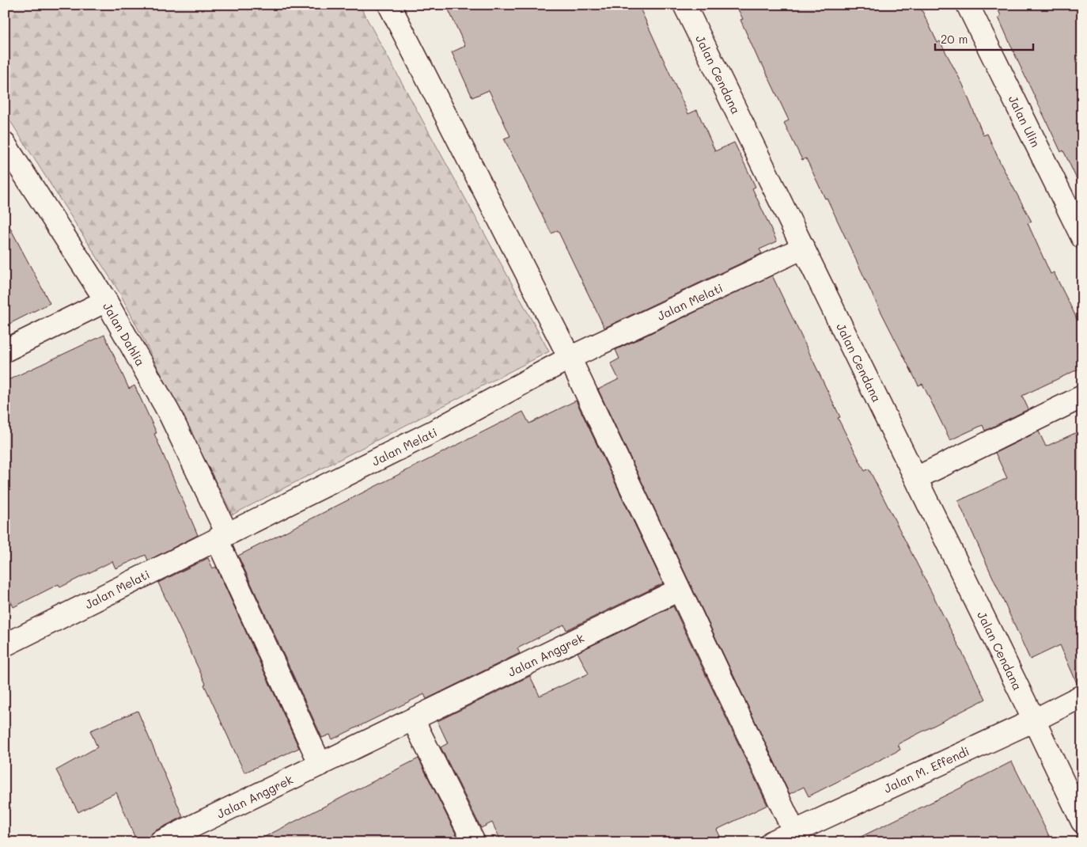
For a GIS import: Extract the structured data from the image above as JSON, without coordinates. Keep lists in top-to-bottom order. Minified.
{"streets":{"street":["Jalan Cendana","Jalan Ulin","Jalan Melati","Jalan Dahlia","Jalan Anggrek","Jalan M. Effendi"]},"crossings":[["Jalan Cendana","Jalan Melati"],["Jalan Cendana","Jalan M. Effendi"],["Jalan Melati","Jalan Dahlia"],["Jalan Dahlia","Jalan Anggrek"]],"scale_bar":"20 m"}
